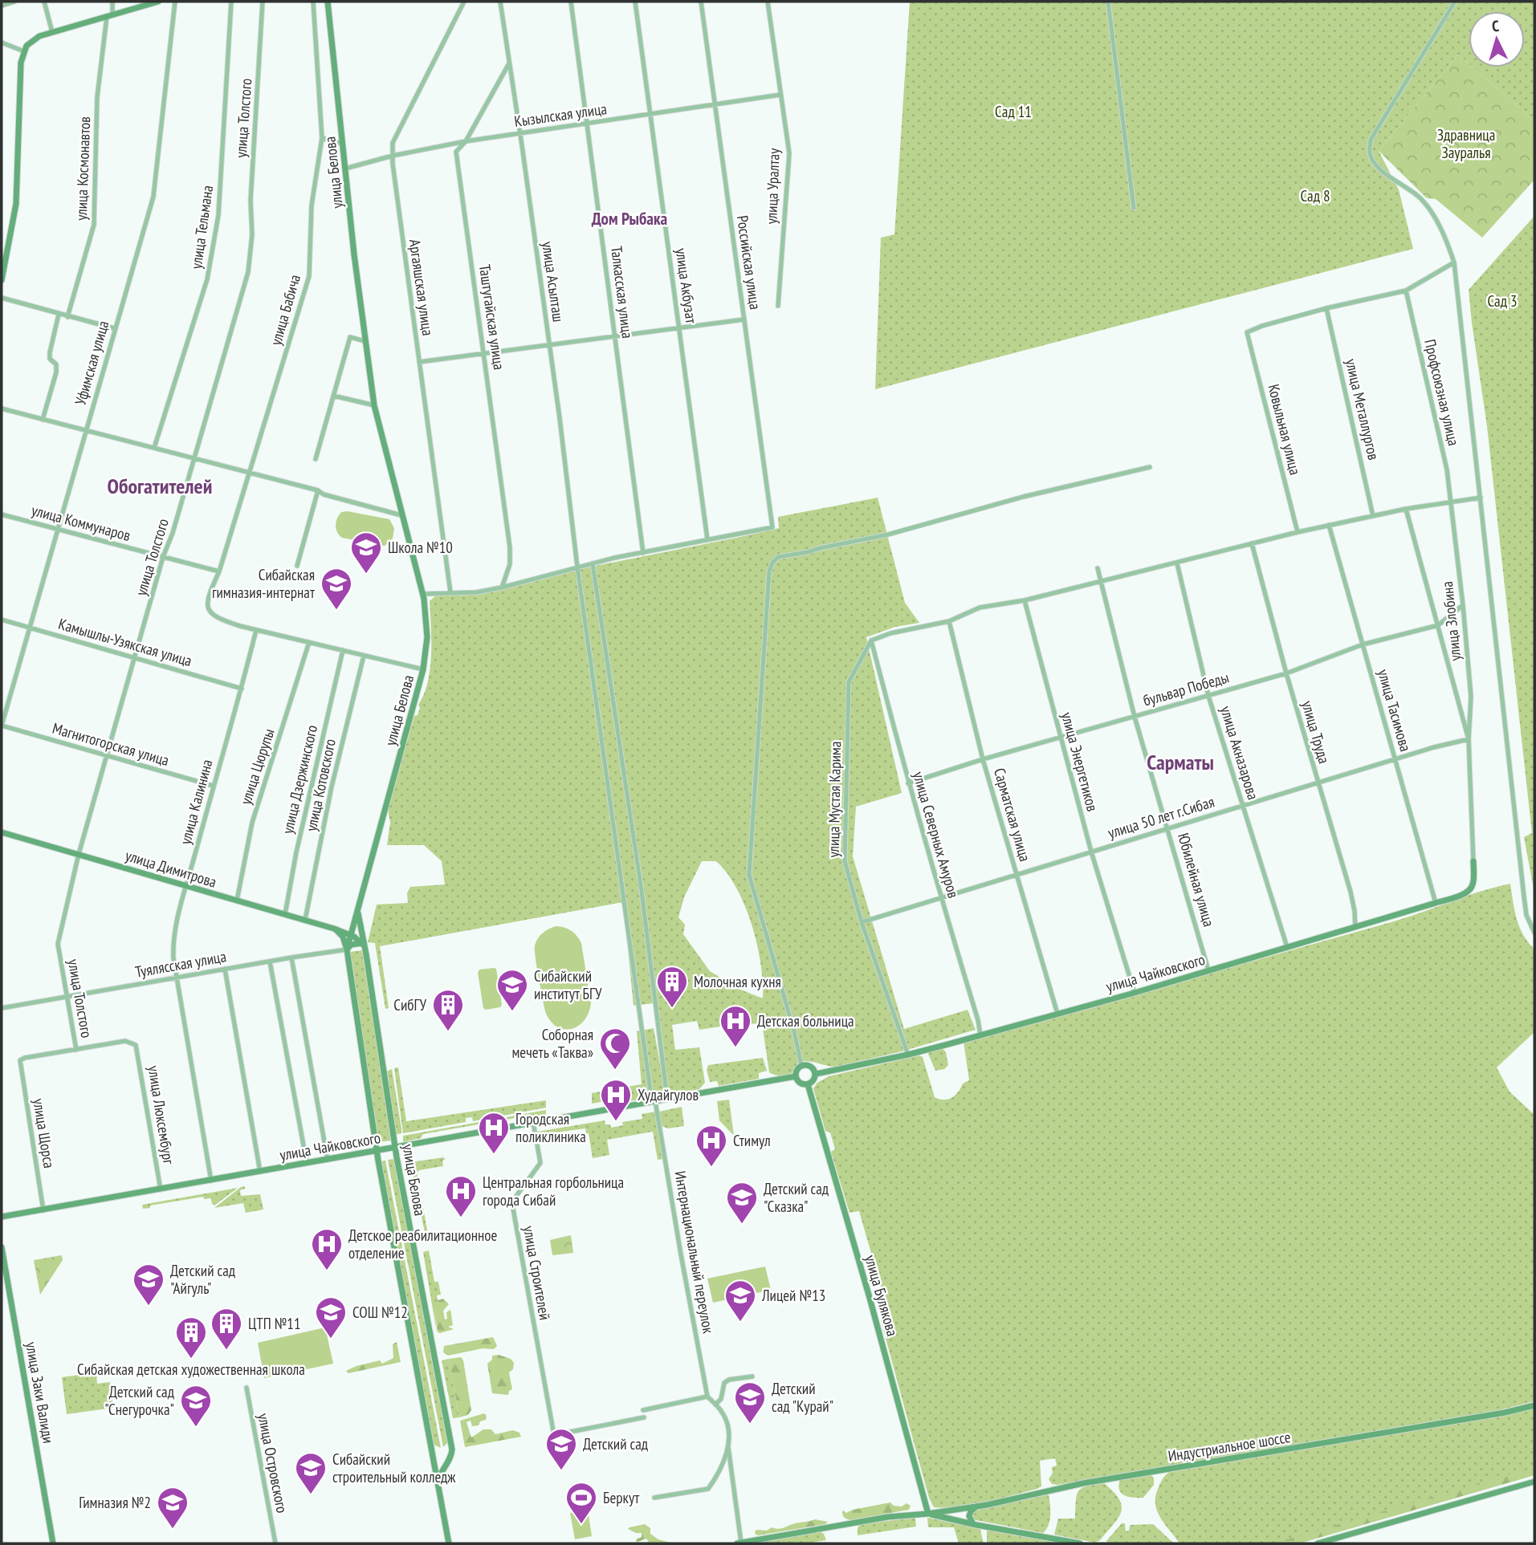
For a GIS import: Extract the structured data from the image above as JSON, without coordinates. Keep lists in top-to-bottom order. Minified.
{"streets":{"main road":["улица Белова","улица Димитрова","Туялясская улица","улица Чайковского","улица Булякова","улица Заки Валиди","Индустриальное шоссе"],"street":["Кызылская улица","улица Толстого","улица Космонавтов","улица Уралтау","улица Тельмана","Российская улица","улица Асылташ","улица Акбузат","Аргаяшская улица","Талкасская улица","улица Бабича","Таштугайская улица","Уфимская улица","Профсоюзная улица","улица Металлургов","Ковыльная улица","улица Коммунаров","улица Злобина","Камышлы-Узякская улица","бульвар Победы","улица Тасимова","улица Труда","Магнитогорская улица","улица Акназарова","улица Энергетиков","улица Цюрупы","улица Дзержинского","улица Котовского","улица Мустая Карима","улица Калинина","Сарматская улица","улица 50 лет г.Сибая","улица Северных Амуров","Юбилейная улица","улица Люксембург","улица Щорса","Интернациональный переулок","улица Строителей","улица Островского"]},"crossings":[["Кызылская улица","улица Белова"],["Кызылская улица","улица Уралтау"],["Кызылская улица","Российская улица"],["Кызылская улица","улица Асылташ"],["Кызылская улица","улица Акбузат"],["Кызылская улица","Аргаяшская улица"],["Кызылская улица","Талкасская улица"],["Кызылская улица","Таштугайская улица"],["улица Толстого","улица Коммунаров"],["улица Толстого","Камышлы-Узякская улица"],["улица Толстого","Магнитогорская улица"],["улица Толстого","улица Димитрова"],["улица Толстого","Туялясская улица"],["улица Толстого","улица Люксембург"],["улица Толстого","улица Щорса"],["улица Белова","улица Димитрова"],["улица Белова","Туялясская улица"],["улица Белова","улица Чайковского"],["Российская улица","улица Акбузат"],["улица Асылташ","Таштугайская улица"],["улица Асылташ","улица Чайковского"],["улица Асылташ","Интернациональный переулок"],["улица Бабича","улица Коммунаров"],["улица Бабича","улица Калинина"],["Уфимская улица","улица Коммунаров"],["Уфимская улица","Камышлы-Узякская улица"],["Уфимская улица","Магнитогорская улица"],["Профсоюзная улица","улица Злобина"],["улица Металлургов","Ковыльная улица"],["улица Злобина","бульвар Победы"],["улица Злобина","улица 50 лет г.Сибая"],["улица Злобина","улица Чайковского"],["Камышлы-Узякская улица","улица Калинина"],["бульвар Победы","улица Тасимова"],["бульвар Победы","улица Труда"],["бульвар Победы","улица Акназарова"],["бульвар Победы","улица Энергетиков"],["бульвар Победы","Сарматская улица"],["бульвар Победы","улица Северных Амуров"],["бульвар Победы","Юбилейная улица"],["улица Тасимова","улица 50 лет г.Сибая"],["улица Тасимова","улица Чайковского"],["улица Труда","улица 50 лет г.Сибая"],["улица Труда","улица Чайковского"],["Магнитогорская улица","улица Калинина"],["улица Акназарова","улица 50 лет г.Сибая"],["улица Акназарова","улица Чайковского"],["улица Энергетиков","улица 50 лет г.Сибая"],["улица Энергетиков","улица Чайковского"],["улица Цюрупы","улица Димитрова"],["улица Дзержинского","улица Димитрова"],["улица Котовского","улица Димитрова"],["улица Мустая Карима","улица 50 лет г.Сибая"],["улица Мустая Карима","улица Северных Амуров"],["улица Мустая Карима","улица Чайковского"],["улица Калинина","улица Димитрова"],["улица Калинина","Туялясская улица"],["улица Калинина","улица Чайковского"],["Сарматская улица","улица 50 лет г.Сибая"],["Сарматская улица","улица Чайковского"],["улица 50 лет г.Сибая","улица Северных Амуров"],["улица 50 лет г.Сибая","Юбилейная улица"],["улица Северных Амуров","улица Чайковского"],["улица Димитрова","Туялясская улица"],["Юбилейная улица","улица Чайковского"],["улица Чайковского","улица Люксембург"],["улица Чайковского","улица Щорса"],["улица Чайковского","Интернациональный переулок"],["улица Чайковского","улица Строителей"],["улица Чайковского","улица Булякова"],["улица Люксембург","улица Щорса"],["улица Булякова","Индустриальное шоссе"]],"districts":["Дом Рыбака","Обогатителей","Сарматы"],"parks":["Сад 11","Здравница Зауралья","Сад 8","Сад 3"],"places":{"school or university":["Школа №10","Сибайская гимназия-интернат","Сибайский институт БГУ","Детский сад \"Сказка\"","Детский сад \"Айгуль\"","Лицей №13","СОШ №12","Детский сад \"Курай\"","Детский сад \"Снегурочка\"","Детский сад","Сибайский строительный колледж","Гимназия №2"],"building":["Молочная кухня","СибГУ","ЦТП №11","Сибайская детская художественная школа"],"hospital":["Детская больница","Худайгулов","Городская поликлиника","Стимул","Центральная горбольница города Сибай","Детское реабилитационное отделение"],"mosque":["Соборная мечеть «Таква»"],"sports":["Беркут"]},"north":"top"}
